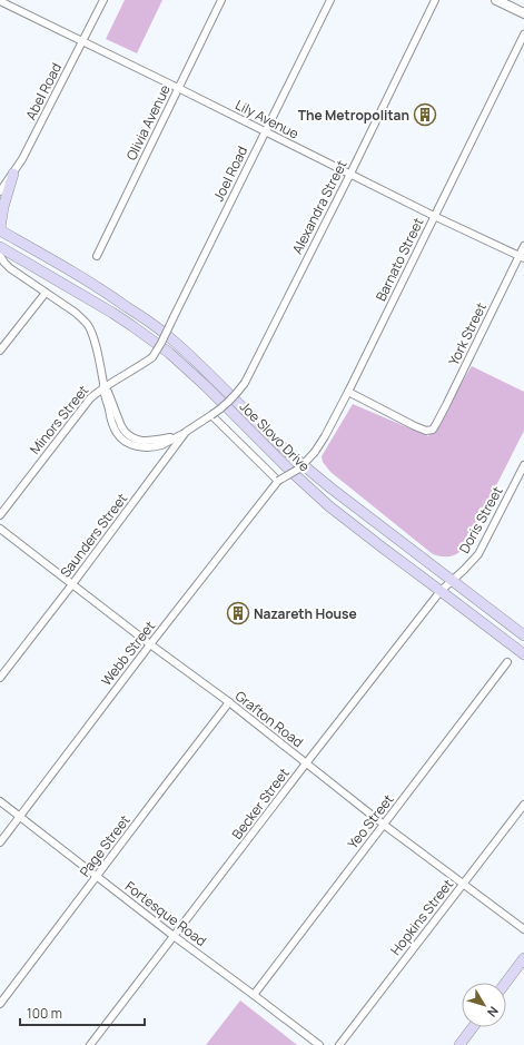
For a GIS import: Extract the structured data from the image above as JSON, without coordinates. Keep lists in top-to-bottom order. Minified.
{"streets":{"main road":["Joe Slovo Drive"],"street":["Abel Road","Lily Avenue","Olivia Avenue","Joel Road","Alexandra Street","Barnato Street","York Street","Minors Street","Doris Street","Saunders Street","Webb Street","Grafton Road","Becker Street","Yeo Street","Page Street","Fortesque Road","Hopkins Street"]},"crossings":[["Abel Road","Lily Avenue"],["Lily Avenue","Olivia Avenue"],["Lily Avenue","Joel Road"],["Lily Avenue","Alexandra Street"],["Lily Avenue","Barnato Street"],["Lily Avenue","York Street"],["Joel Road","Minors Street"],["Alexandra Street","Saunders Street"],["Barnato Street","York Street"],["Barnato Street","Webb Street"],["Joe Slovo Drive","Doris Street"],["Joe Slovo Drive","Becker Street"],["Doris Street","Becker Street"],["Saunders Street","Grafton Road"],["Webb Street","Grafton Road"],["Webb Street","Fortesque Road"],["Grafton Road","Becker Street"],["Grafton Road","Yeo Street"],["Grafton Road","Page Street"],["Grafton Road","Hopkins Street"],["Becker Street","Fortesque Road"],["Yeo Street","Fortesque Road"],["Page Street","Fortesque Road"]],"places":{"building":["The Metropolitan","Nazareth House"]},"scale_bar":"100 m","north":"bottom right"}
